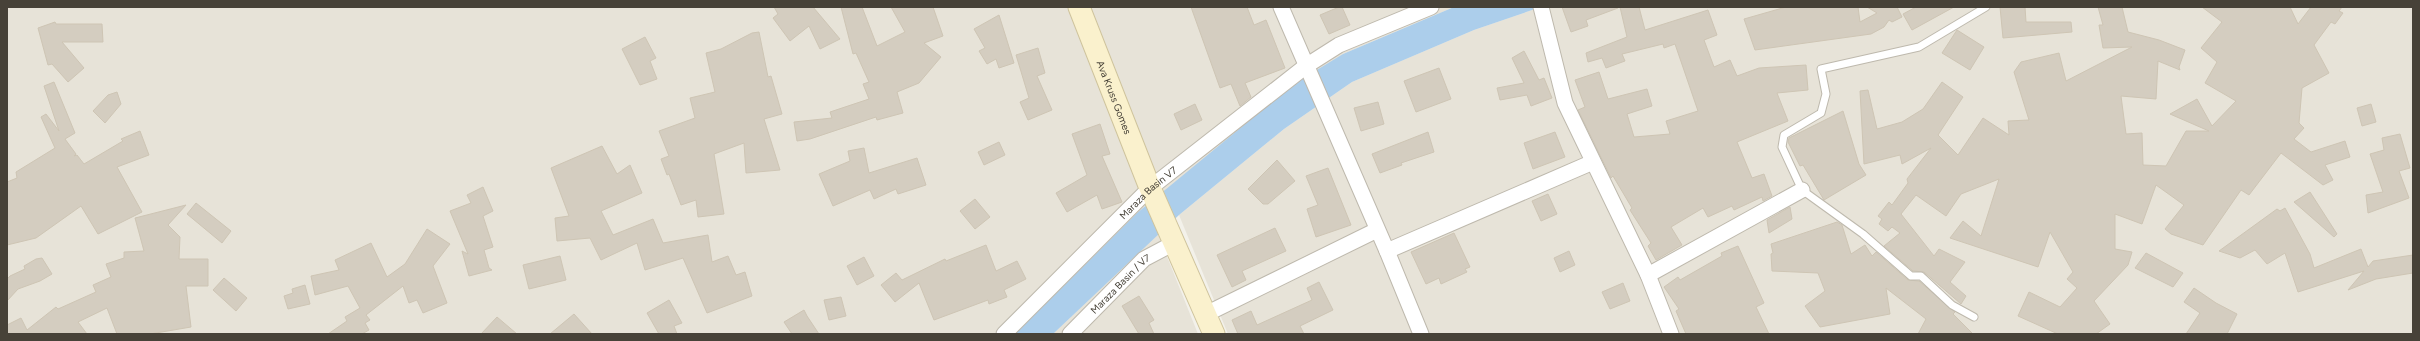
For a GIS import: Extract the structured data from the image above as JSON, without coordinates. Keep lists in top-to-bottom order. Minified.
{"streets":{"street":["Ava Kruss Gomes","Maraza Basin V7","Maraza Basin / V7"]},"crossings":[["Ava Kruss Gomes","Maraza Basin V7"],["Ava Kruss Gomes","Maraza Basin / V7"]]}
